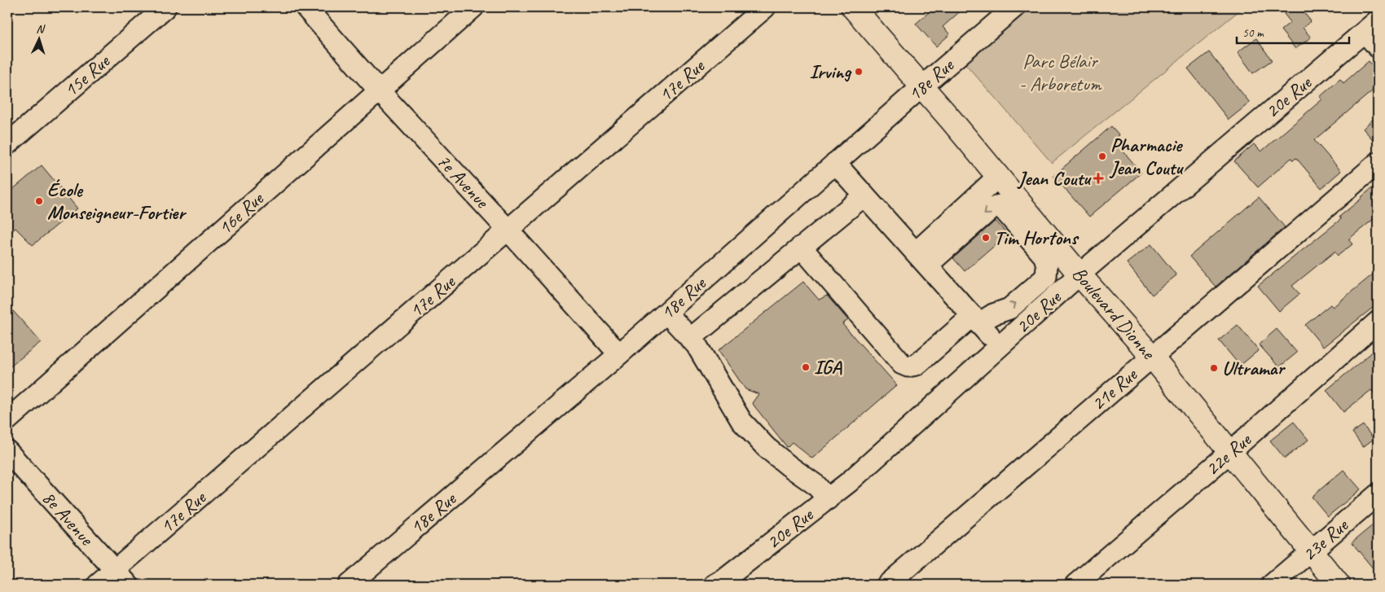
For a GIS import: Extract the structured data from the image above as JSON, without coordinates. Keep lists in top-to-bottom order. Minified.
{"streets":{"main road":["Boulevard Dionne"],"street":["15e Rue","18e Rue","17e Rue","20e Rue","7e Avenue","16e Rue","21e Rue","22e Rue","8e Avenue","23e Rue"]},"crossings":[["18e Rue","7e Avenue"],["18e Rue","Boulevard Dionne"],["17e Rue","7e Avenue"],["17e Rue","8e Avenue"],["20e Rue","Boulevard Dionne"],["7e Avenue","16e Rue"],["Boulevard Dionne","21e Rue"],["Boulevard Dionne","22e Rue"],["Boulevard Dionne","23e Rue"]],"parks":["Parc Bélair - Arboretum"],"places":{"other":["Irving","Pharmacie Jean Coutu","École Monseigneur-Fortier","Tim Hortons","IGA","Ultramar"],"health":["Jean Coutu"]},"scale_bar":"50 m","north":"top"}
